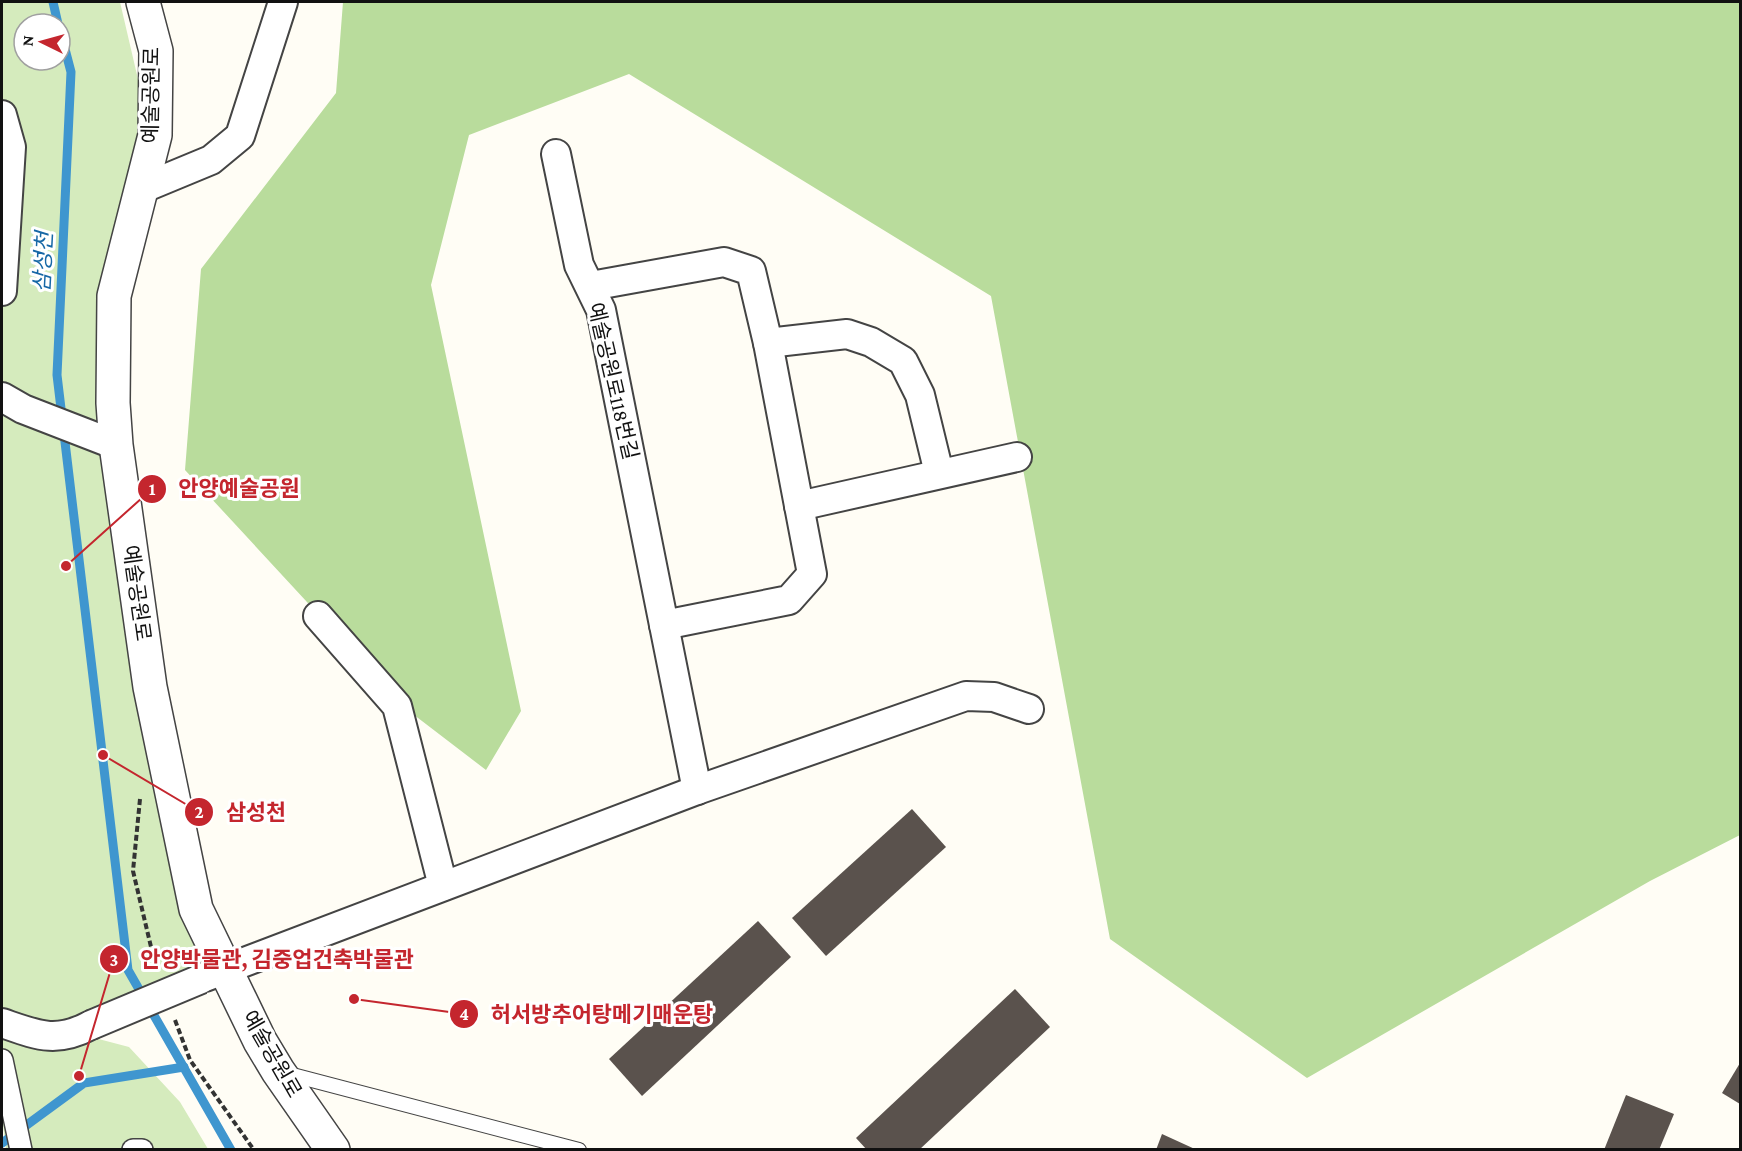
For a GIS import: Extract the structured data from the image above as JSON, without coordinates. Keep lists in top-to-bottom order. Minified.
{"streets":{"street":["예술공원로","예술공원로118번길"]},"water":["삼성천"],"places":["안양예술공원","삼성천","허서방추어탕메기매운탕","안양박물관, 김중업건축박물관"],"north":"left"}
